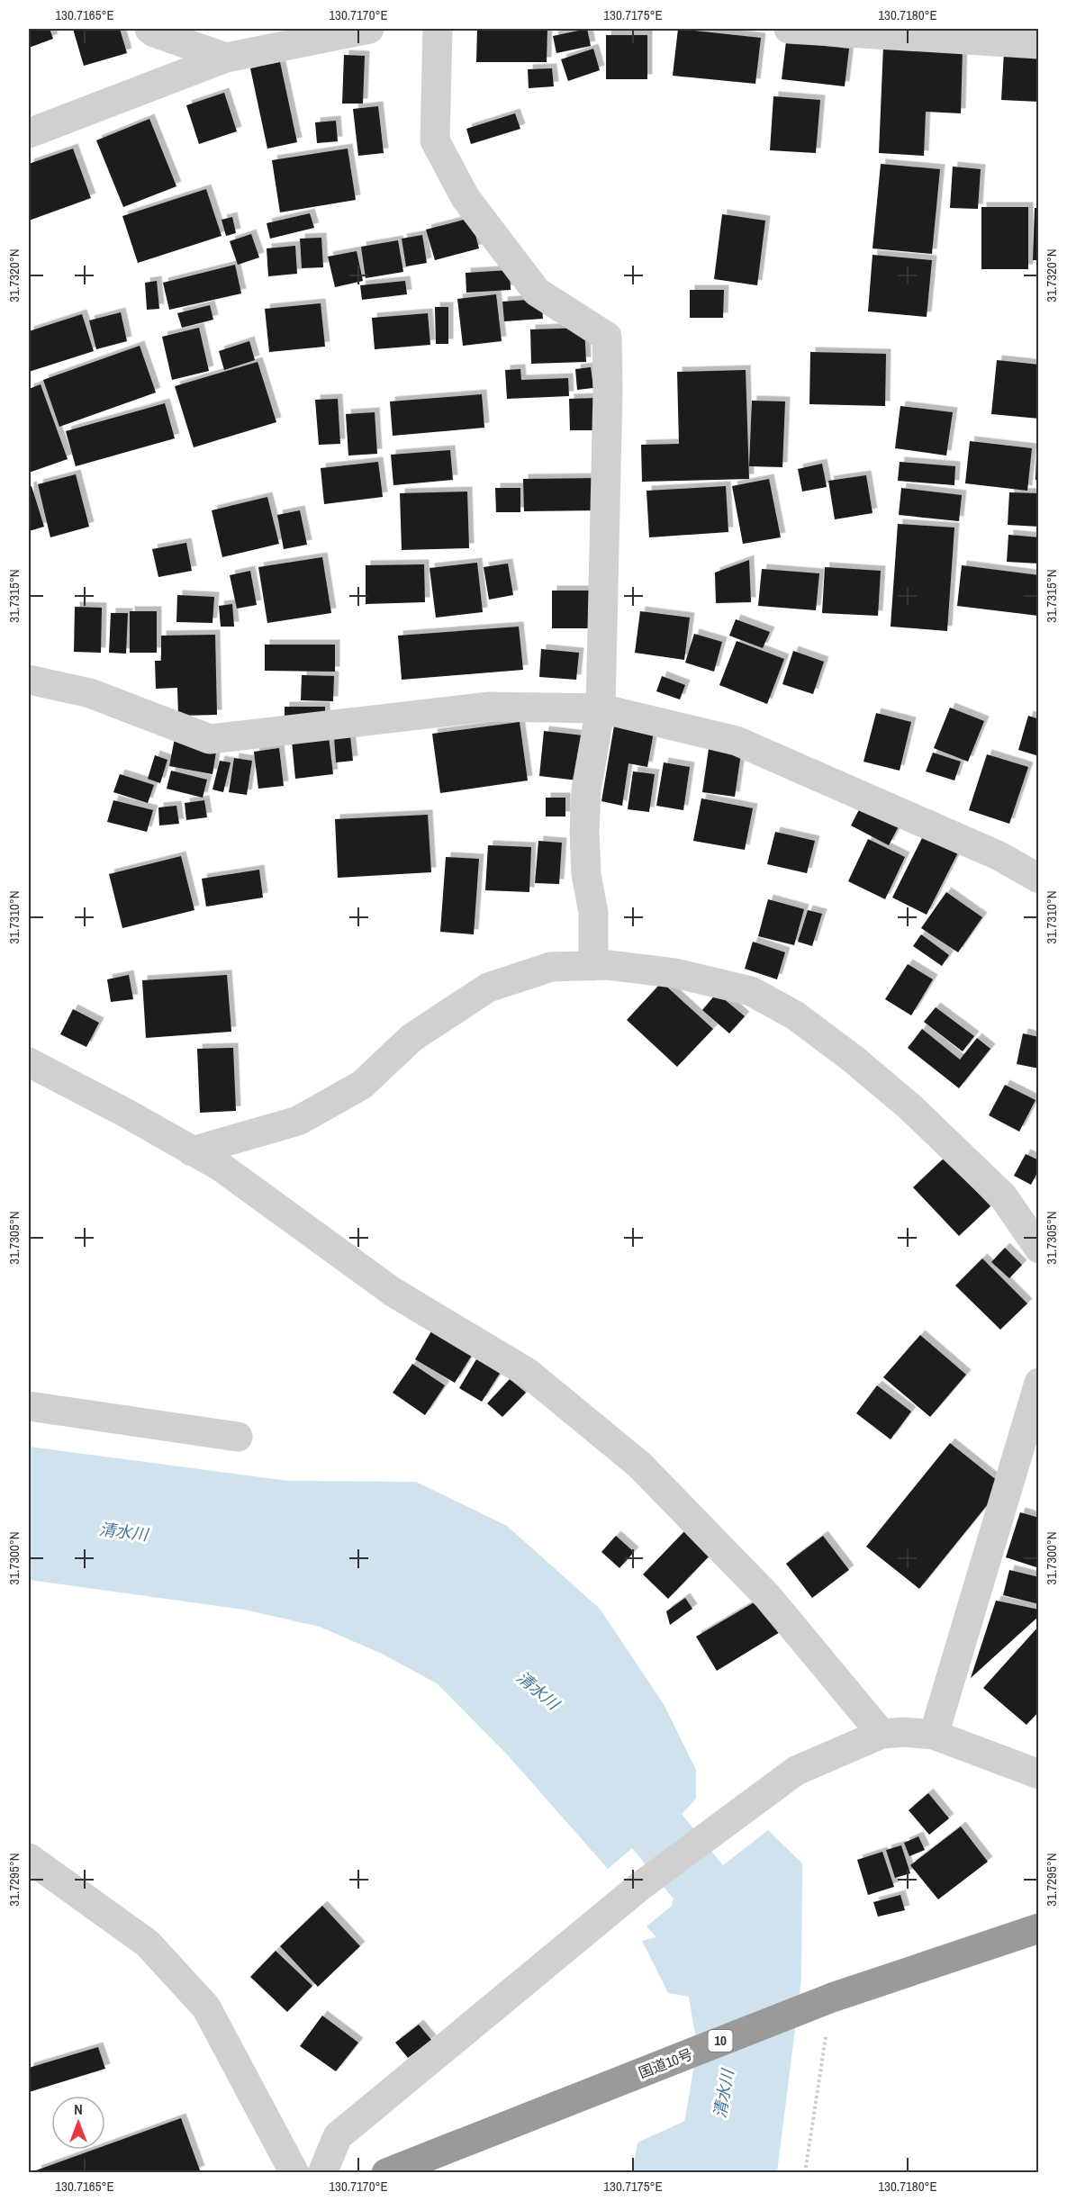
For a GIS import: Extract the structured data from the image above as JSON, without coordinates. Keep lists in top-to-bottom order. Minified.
{"streets":{"highway":["10","国道10号"]},"water":["清水川"],"north":"top","coordinates":["130.7165°E","130.7170°E","130.7175°E","130.7180°E","31.7320°N","31.7315°N","31.7310°N","31.7305°N","31.7300°N","31.7295°N"]}
